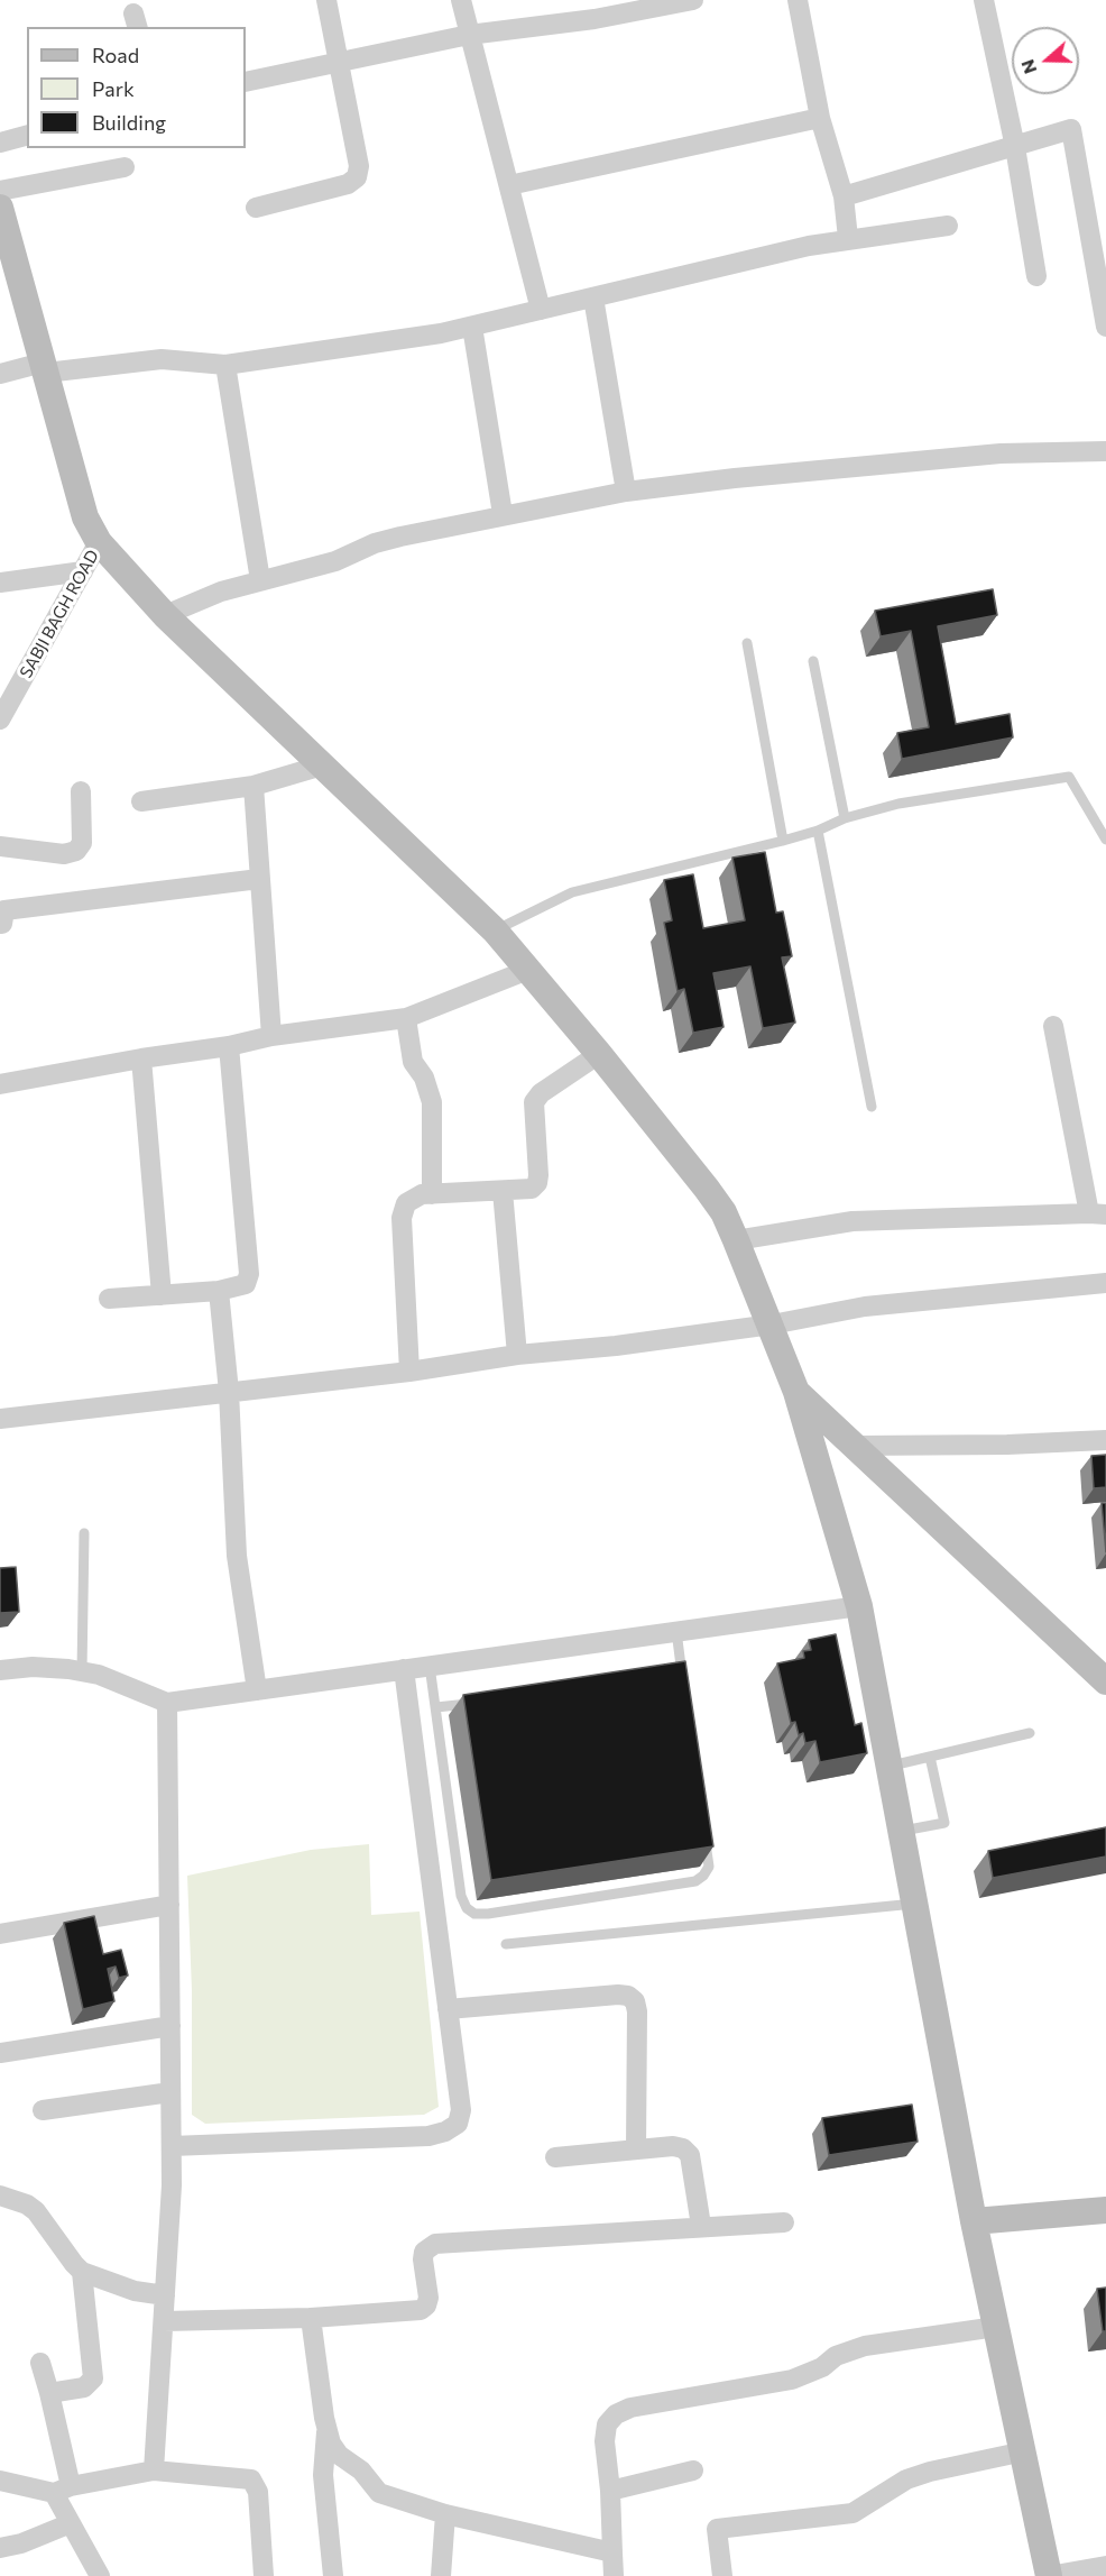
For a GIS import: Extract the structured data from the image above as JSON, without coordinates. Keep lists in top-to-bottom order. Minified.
{"streets":{"street":["SABJI BAGH ROAD"]},"legend":["Road","Park","Building"],"north":"left"}
